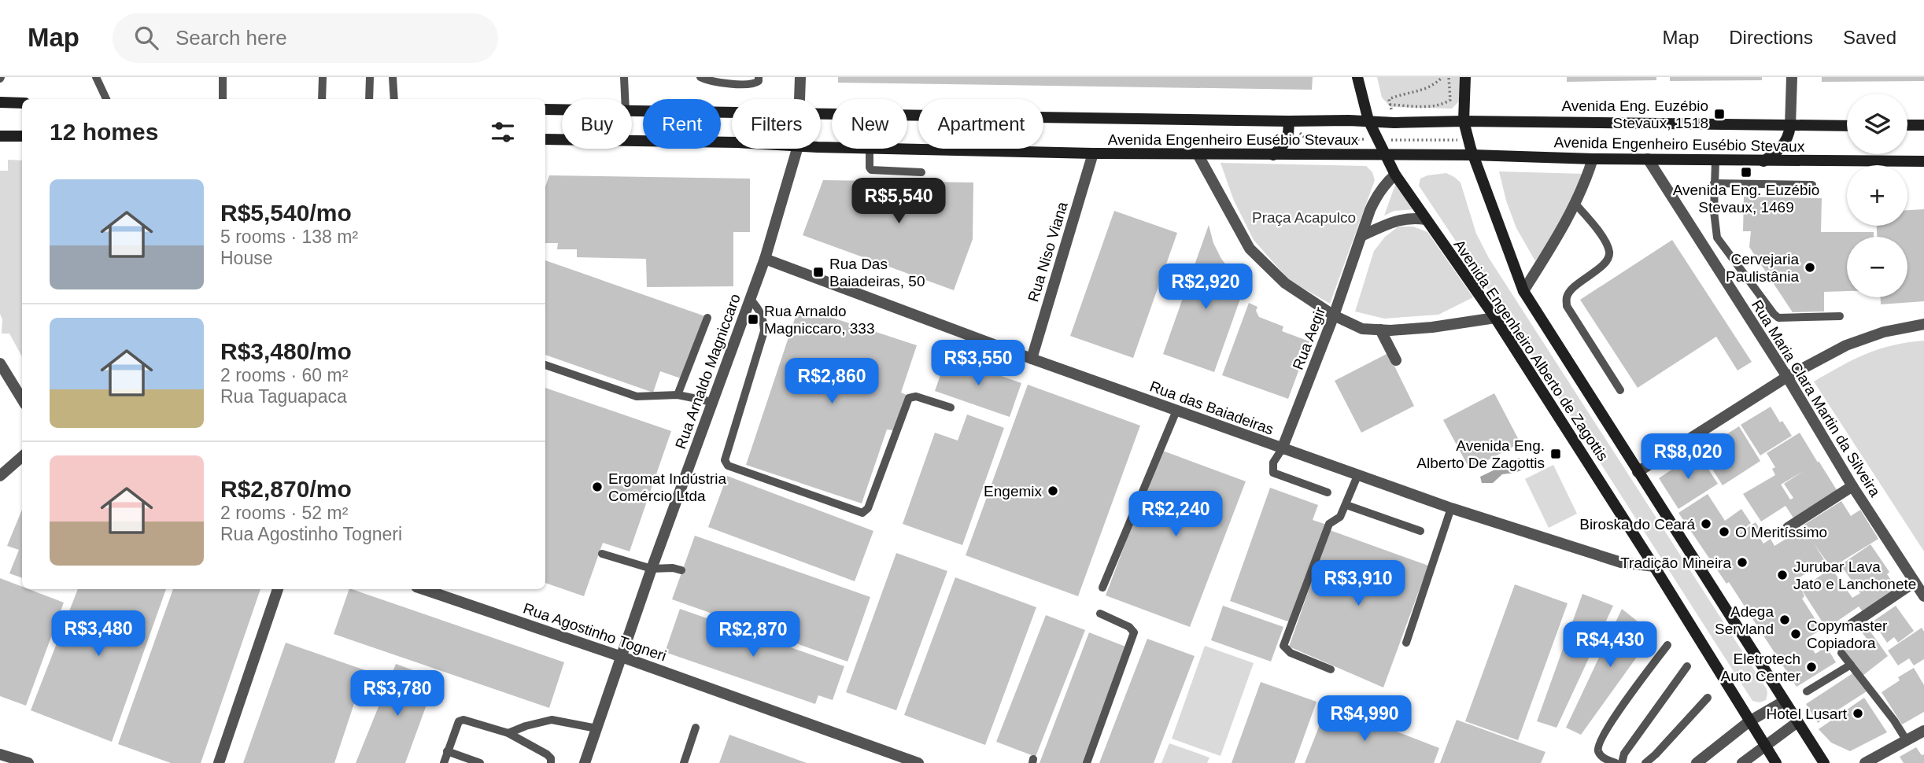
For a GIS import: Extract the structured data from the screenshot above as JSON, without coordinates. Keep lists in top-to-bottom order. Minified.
{"streets":{"main road":["Avenida Engenheiro Eusébio Stevaux","Avenida Engenheiro Alberto de Zagottis"],"street":["Rua Niso Viana","Rua Aegir","Rua Arnaldo Magniccaro","Rua Maria Clara Martin da Silveira","Rua das Baiadeiras","Rua Agostinho Togneri"]},"crossings":[["Avenida Engenheiro Eusébio Stevaux","Rua Niso Viana"],["Avenida Engenheiro Eusébio Stevaux","Avenida Engenheiro Alberto de Zagottis"],["Avenida Engenheiro Eusébio Stevaux","Rua Maria Clara Martin da Silveira"],["Rua Niso Viana","Rua das Baiadeiras"],["Rua Aegir","Avenida Engenheiro Alberto de Zagottis"],["Rua Aegir","Rua das Baiadeiras"],["Avenida Engenheiro Alberto de Zagottis","Rua das Baiadeiras"],["Rua Arnaldo Magniccaro","Rua das Baiadeiras"],["Rua Arnaldo Magniccaro","Rua Agostinho Togneri"]],"parks":["Praça Acapulco"],"places":{"transit":["Avenida Eng. Euzébio Stevaux, 1518","Avenida Eng. Euzébio Stevaux, 1469","Rua Das Baiadeiras, 50","Rua Arnaldo Magniccaro, 333","Avenida Eng. Alberto De Zagottis"],"other":["Cervejaria Paulistânia","Ergomat Indústria Comércio Ltda","Engemix","Biroska do Ceará","O Meritíssimo","Tradição Mineira","Jurubar Lava Jato e Lanchonete","Adega Servland","Copymaster Copiadora","Eletrotech Auto Center","Hotel Lusart"]},"page":{"header":"Map","search":"Search here","nav":["Map","Directions","Saved"],"map_buttons":["+","−"],"chip":["Buy","Rent","Filters","New","Apartment"],"heading":"12 homes","list":[{"name":"R$5,540/mo","note":"5 rooms · 138 m² · House"},{"name":"R$3,480/mo","note":"2 rooms · 60 m² · Rua Taguapaca"},{"name":"R$2,870/mo","note":"2 rooms · 52 m² · Rua Agostinho Togneri"}],"price":["R$5,540","R$2,920","R$3,550","R$2,860","R$8,020","R$2,240","R$3,910","R$3,480","R$2,870","R$4,430","R$3,780","R$4,990"]}}
